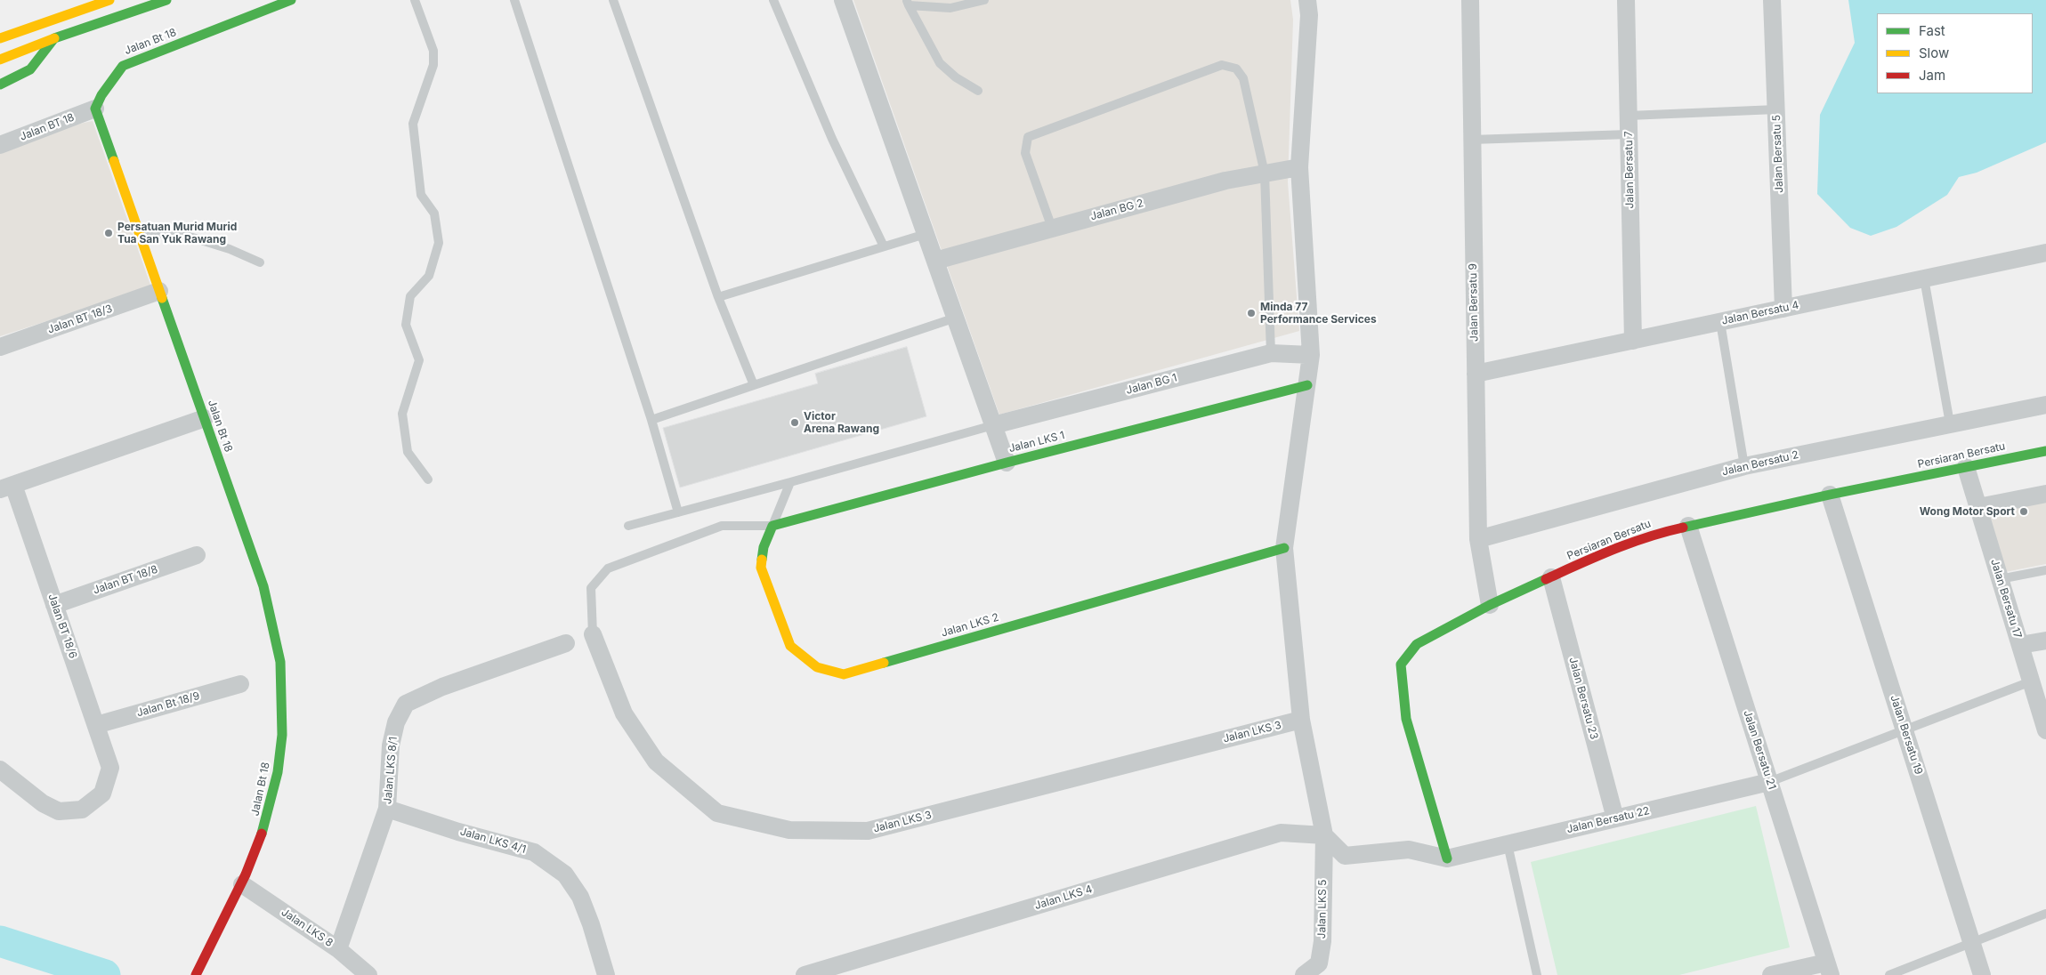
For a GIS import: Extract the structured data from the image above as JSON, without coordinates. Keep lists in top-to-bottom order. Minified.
{"streets":{"street":["Jalan Bt 18","Jalan BT 18","Jalan Bersatu 5","Jalan Bersatu 7","Jalan BG 2","Jalan Bersatu 9","Jalan Bersatu 4","Jalan BT 18/3","Jalan BG 1","Jalan LKS 1","Persiaran Bersatu","Jalan Bersatu 2","Jalan BT 18/8","Jalan Bersatu 17","Jalan LKS 2","Jalan BT 18/6","Jalan Bersatu 23","Jalan Bt 18/9","Jalan LKS 3","Jalan Bersatu 19","Jalan Bersatu 21","Jalan LKS 8/1","Jalan Bersatu 22","Jalan LKS 4/1","Jalan LKS 4","Jalan LKS 5","Jalan LKS 8"]},"crossings":[["Jalan Bt 18","Jalan BT 18"],["Jalan Bt 18","Jalan BT 18/3"],["Jalan Bt 18","Jalan LKS 8"],["Jalan Bersatu 5","Jalan Bersatu 4"],["Jalan Bersatu 7","Jalan Bersatu 4"],["Jalan BG 2","Jalan LKS 5"],["Jalan Bersatu 9","Jalan Bersatu 4"],["Jalan Bersatu 9","Persiaran Bersatu"],["Jalan Bersatu 9","Jalan Bersatu 2"],["Jalan BG 1","Jalan LKS 5"],["Jalan LKS 1","Jalan LKS 2"],["Jalan LKS 1","Jalan LKS 5"],["Persiaran Bersatu","Jalan Bersatu 17"],["Persiaran Bersatu","Jalan Bersatu 23"],["Persiaran Bersatu","Jalan Bersatu 19"],["Persiaran Bersatu","Jalan Bersatu 21"],["Persiaran Bersatu","Jalan Bersatu 22"],["Jalan BT 18/8","Jalan BT 18/6"],["Jalan LKS 2","Jalan LKS 5"],["Jalan BT 18/6","Jalan Bt 18/9"],["Jalan Bersatu 23","Jalan Bersatu 22"],["Jalan LKS 3","Jalan LKS 5"],["Jalan Bersatu 21","Jalan Bersatu 22"],["Jalan LKS 8/1","Jalan LKS 4/1"],["Jalan LKS 8/1","Jalan LKS 8"],["Jalan LKS 4","Jalan LKS 5"]],"places":["Persatuan Murid Murid Tua San Yuk Rawang","Minda 77 Performance Services","Victor Arena Rawang","Wong Motor Sport"],"legend":["Fast","Slow","Jam"]}
